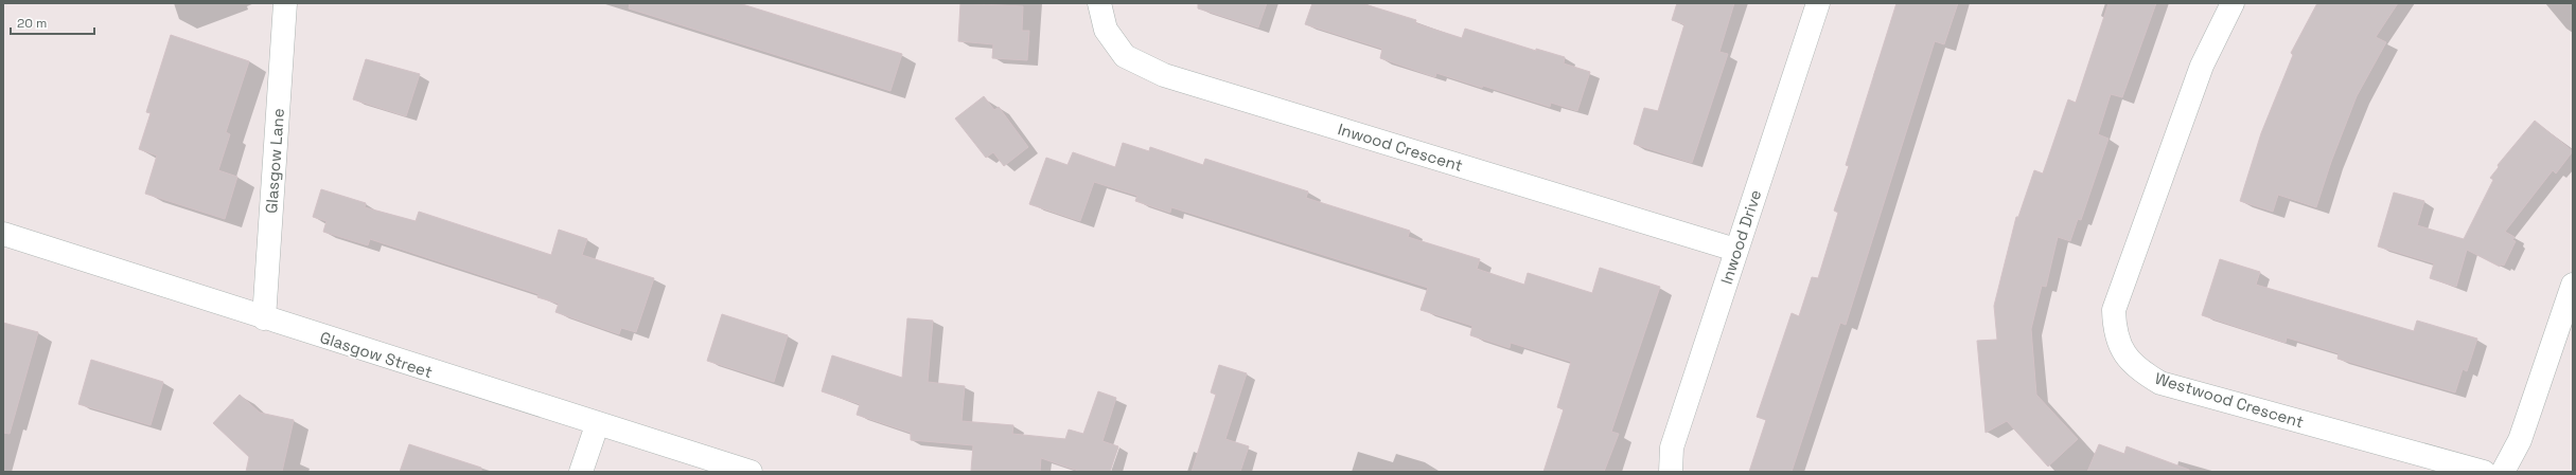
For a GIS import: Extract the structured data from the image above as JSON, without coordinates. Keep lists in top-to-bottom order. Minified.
{"streets":{"street":["Inwood Crescent","Glasgow Lane","Inwood Drive","Glasgow Street","Westwood Crescent"]},"crossings":[["Inwood Crescent","Inwood Drive"],["Glasgow Lane","Glasgow Street"]],"scale_bar":"20 m"}
